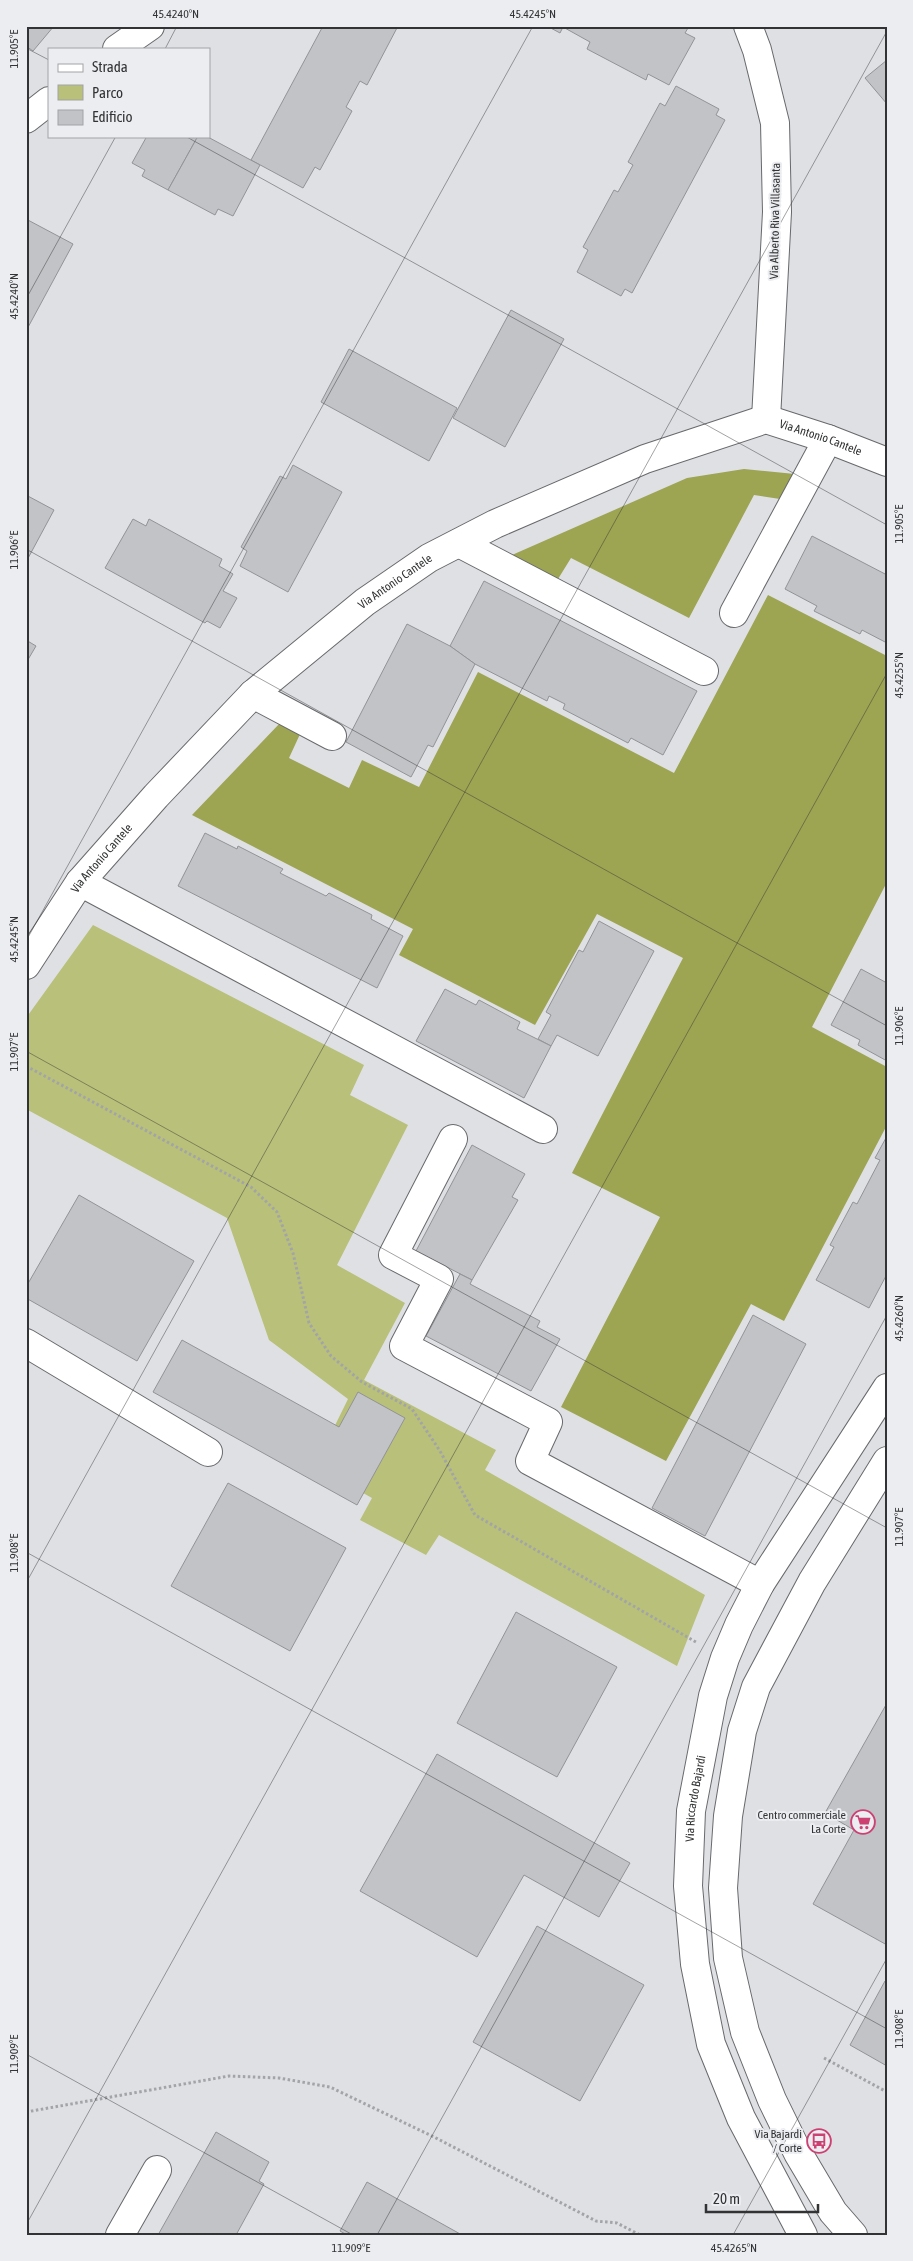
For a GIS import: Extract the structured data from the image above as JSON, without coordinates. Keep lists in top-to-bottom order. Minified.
{"streets":{"street":["Via Alberto Riva Villasanta","Via Antonio Cantele","Via Riccardo Bajardi"]},"crossings":[["Via Alberto Riva Villasanta","Via Antonio Cantele"]],"places":{"supermarket":["Centro commerciale La Corte"],"bus stop":["Via Bajardi / Corte"]},"legend":["Strada","Parco","Edificio"],"scale_bar":"20 m","coordinates":["45.4240°N","45.4245°N","11.905°E","11.906°E","45.4255°N","11.907°E","45.4260°N","11.908°E","11.909°E","45.4265°N"]}
